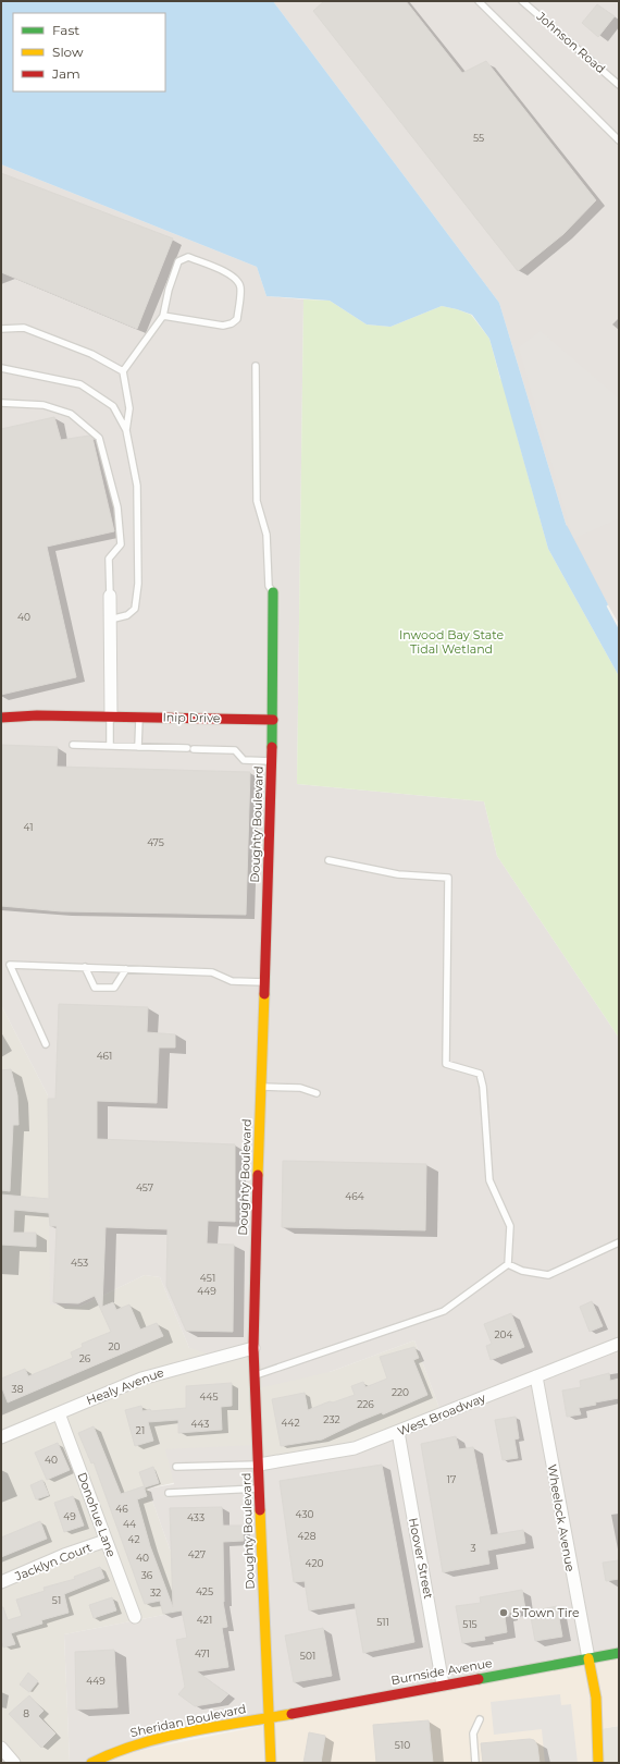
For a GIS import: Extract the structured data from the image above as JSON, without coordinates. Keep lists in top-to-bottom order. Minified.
{"streets":{"main road":["Inip Drive","Doughty Boulevard","Burnside Avenue","Sheridan Boulevard"],"street":["Healy Avenue","West Broadway","Donohue Lane","Wheelock Avenue","Hoover Street","Jacklyn Court"],"lane":["Johnson Road"]},"crossings":[["Inip Drive","Doughty Boulevard"],["Doughty Boulevard","Healy Avenue"],["Doughty Boulevard","West Broadway"],["Doughty Boulevard","Burnside Avenue"],["Doughty Boulevard","Sheridan Boulevard"],["Healy Avenue","Donohue Lane"],["West Broadway","Wheelock Avenue"],["West Broadway","Hoover Street"],["Donohue Lane","Jacklyn Court"],["Wheelock Avenue","Burnside Avenue"],["Hoover Street","Burnside Avenue"],["Burnside Avenue","Sheridan Boulevard"]],"parks":["Inwood Bay State Tidal Wetland"],"places":["5 Town Tire"],"house_numbers":["55","40","41","475","461","457","464","453","451","449","204","20","26","38","220","445","226","232","442","443","21","40","17","46","430","49","433","44","428","42","3","427","40","420","36","425","32","51","421","511","515","471","501","449","8","510"],"legend":["Fast","Slow","Jam"]}
